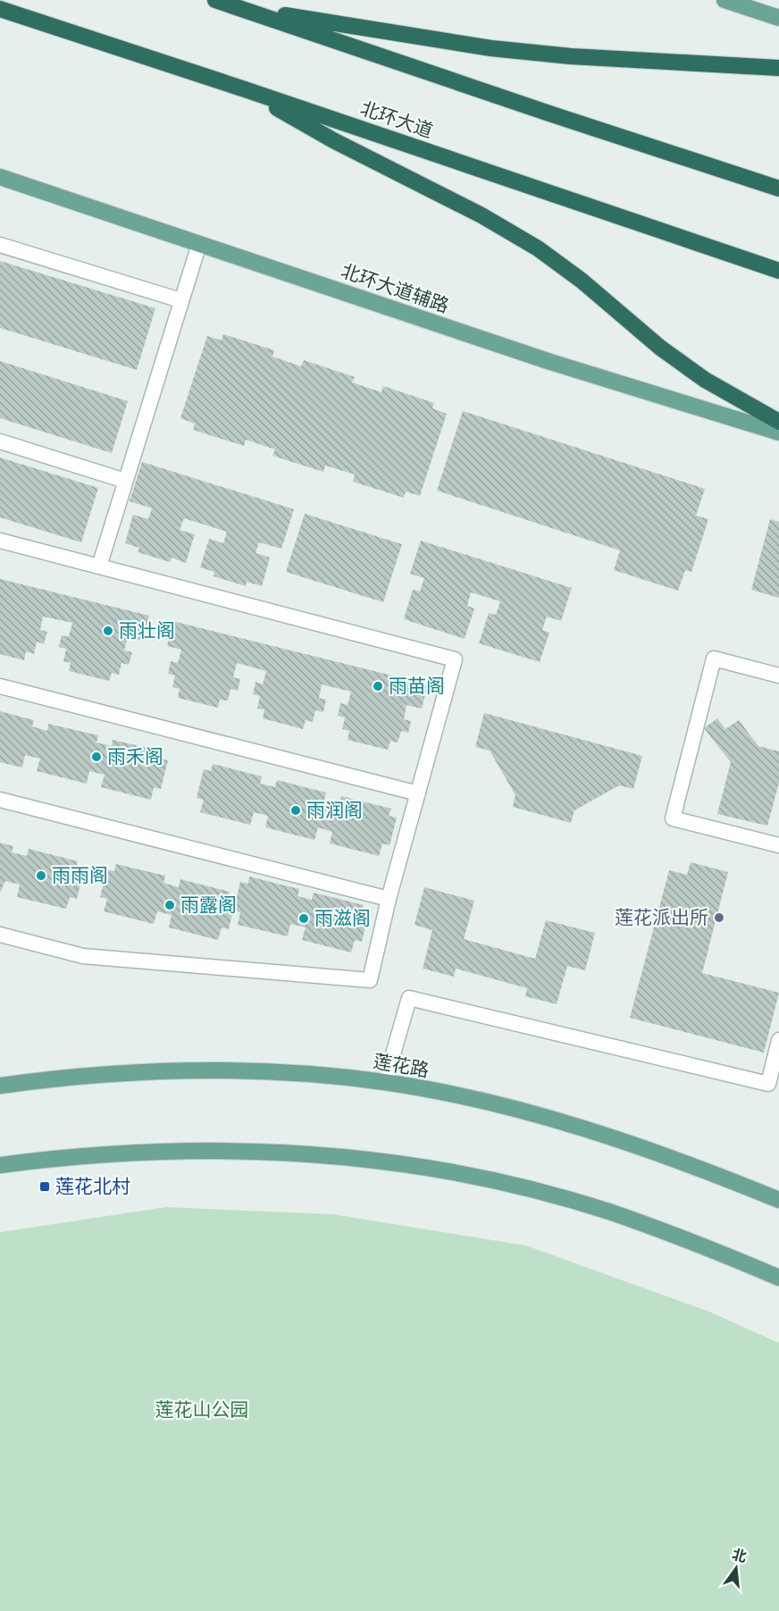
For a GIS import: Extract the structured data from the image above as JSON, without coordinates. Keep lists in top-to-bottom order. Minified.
{"streets":{"highway":["北环大道"],"main road":["北环大道辅路","莲花路"]},"parks":["莲花山公园"],"places":{"other":["雨壮阁","雨苗阁","雨禾阁","雨润阁","雨雨阁","雨露阁","莲花派出所","雨滋阁"],"transit":["莲花北村"]},"north":"top"}
